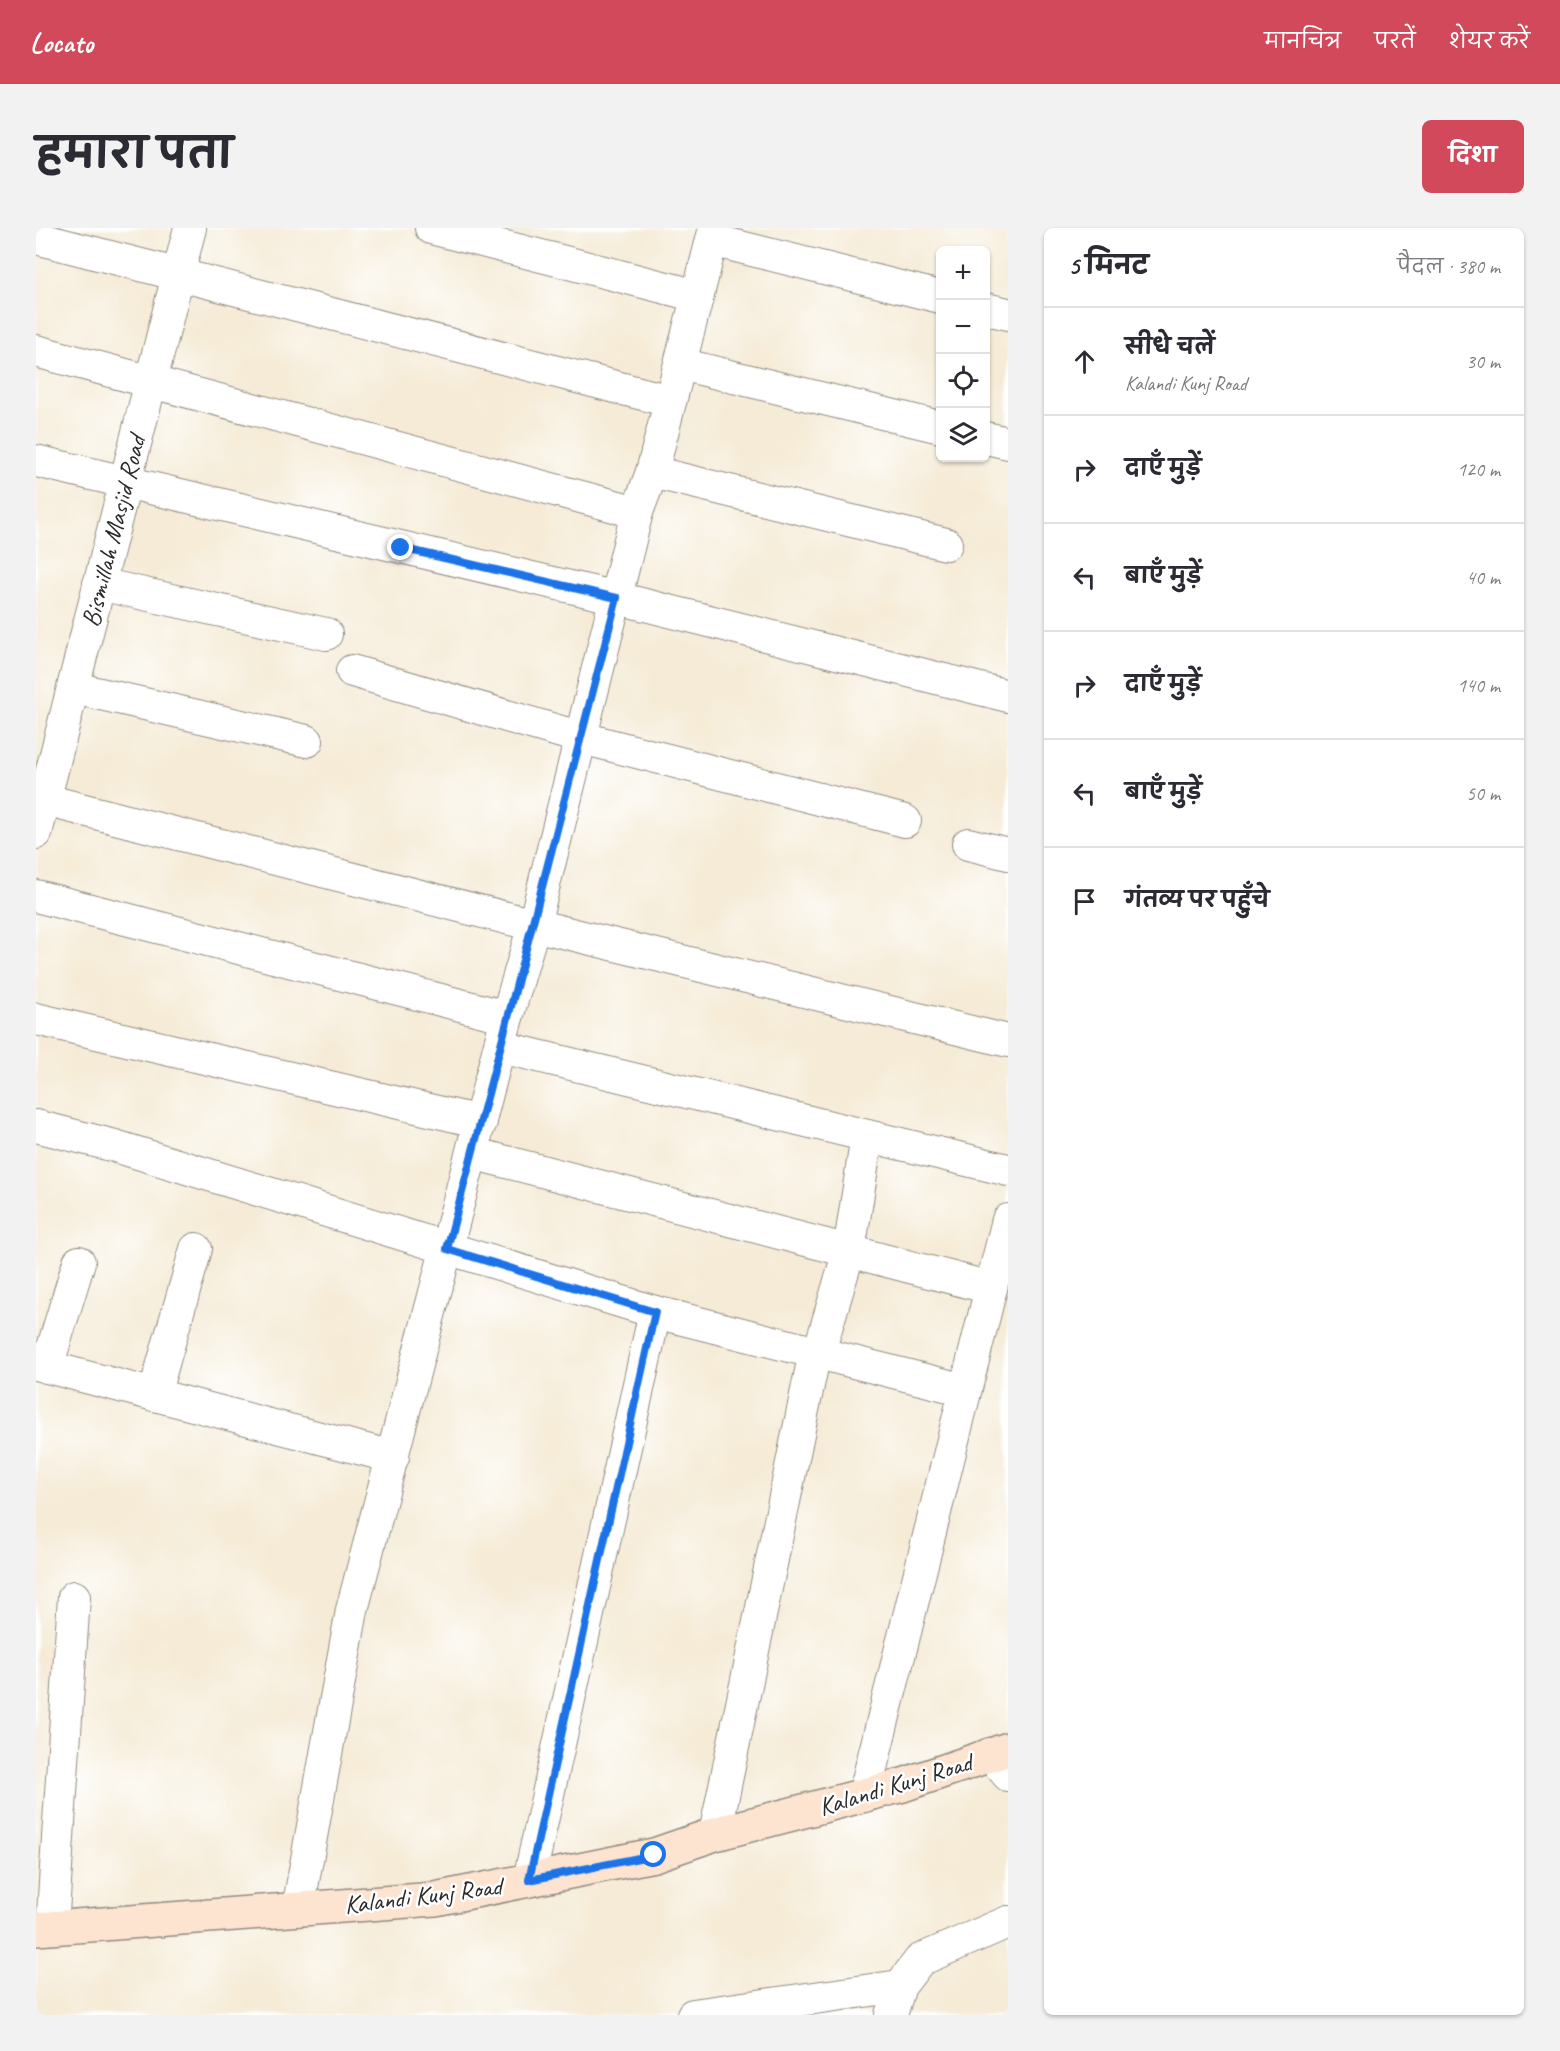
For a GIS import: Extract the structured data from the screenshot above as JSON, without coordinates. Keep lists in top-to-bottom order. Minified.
{"streets":{"street":["Bismillah Masjid Road","Kalandi Kunj Road"]},"page":{"header":"Locato","nav":["मानचित्र","परतें","शेयर करें"],"title":"हमारा पता","buttons":"दिशा","heading":["5 मिनट","पैदल · 380 m"],"map_buttons":["+","−"],"list":[["सीधे चलें","Kalandi Kunj Road","30 m"],["दाएँ मुड़ें","120 m"],["बाएँ मुड़ें","40 m"],["दाएँ मुड़ें","140 m"],["बाएँ मुड़ें","50 m"],"गंतव्य पर पहुँचे"]}}
